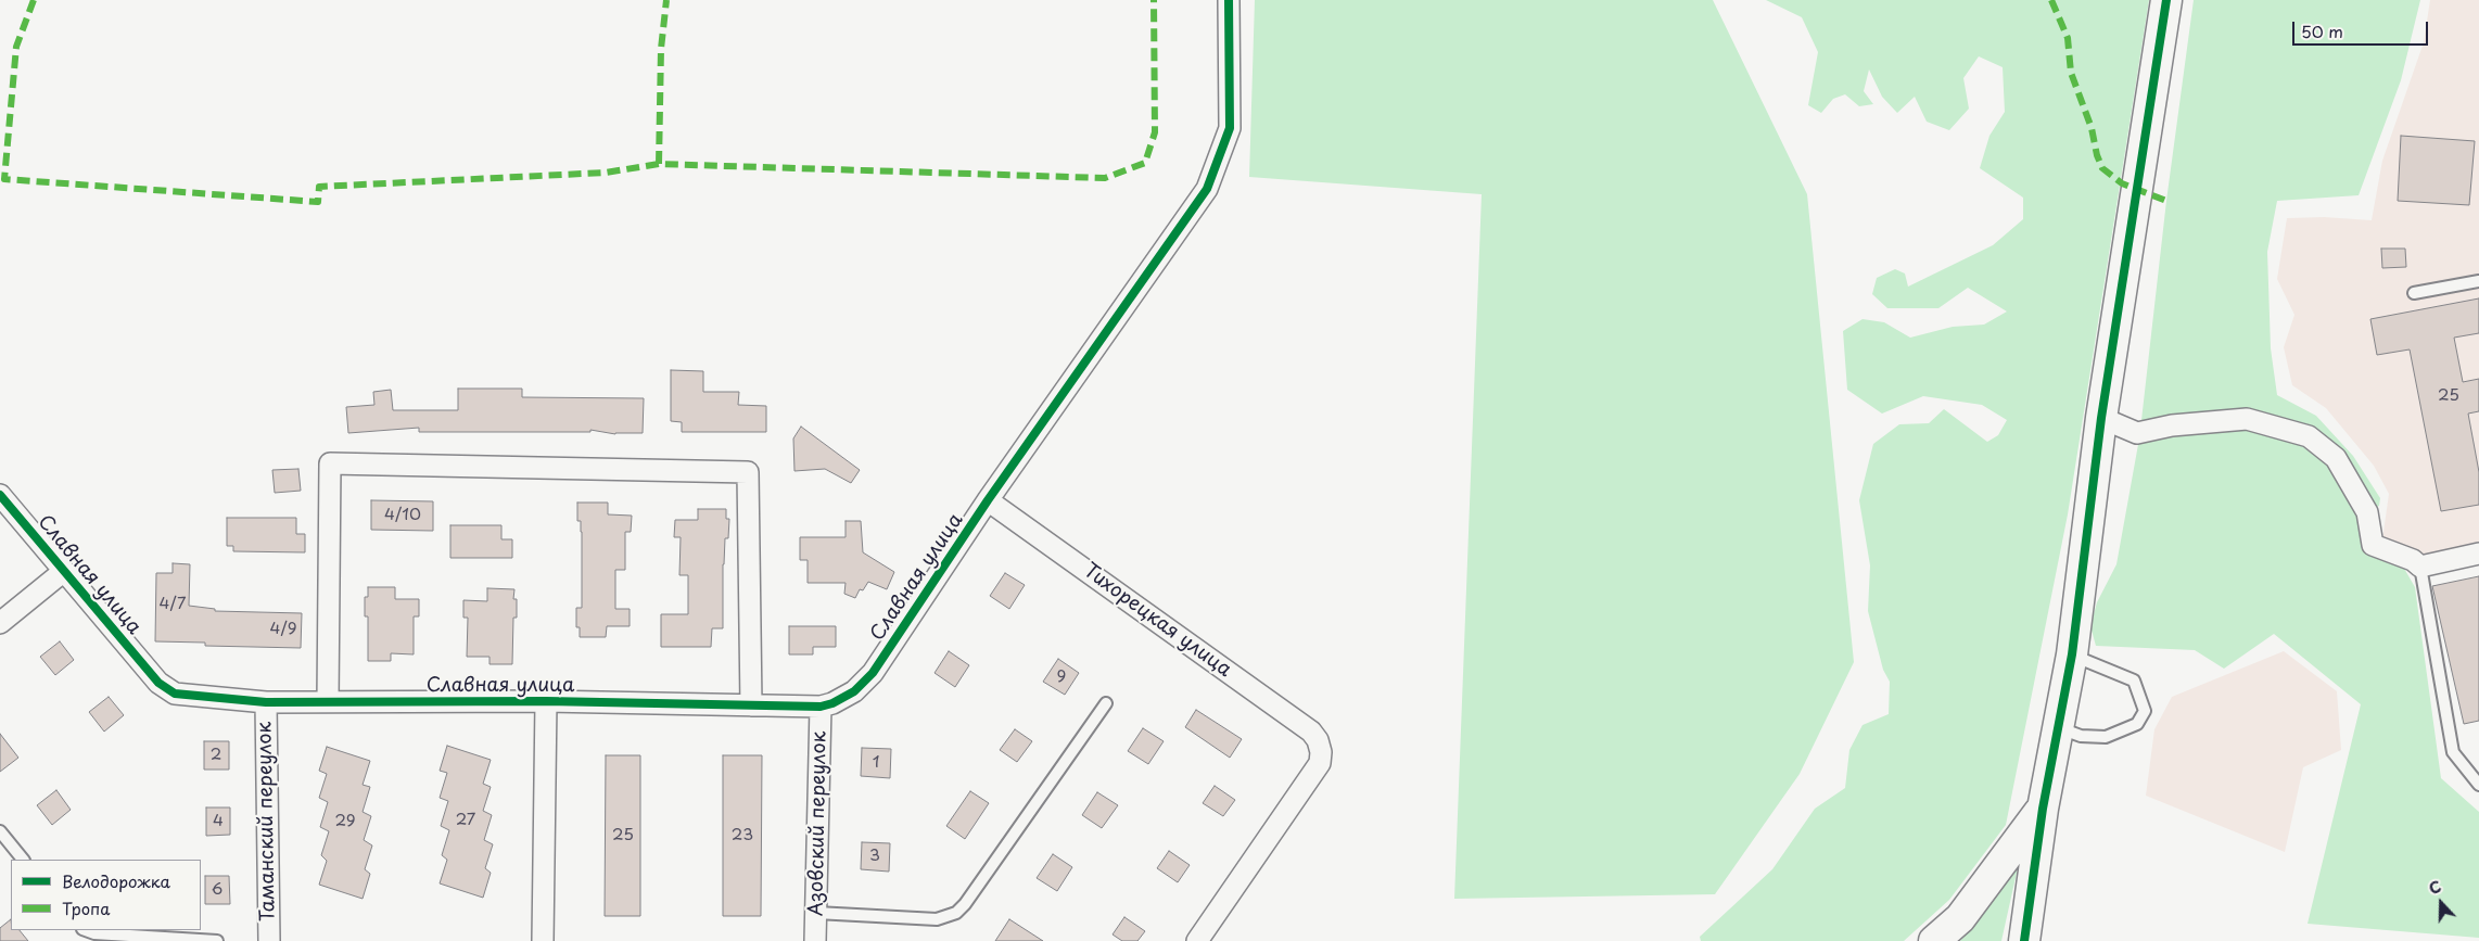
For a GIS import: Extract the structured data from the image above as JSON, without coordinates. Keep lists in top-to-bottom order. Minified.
{"streets":{"street":["Славная улица","Тихорецкая улица","Таманский переулок","Азовский переулок"]},"crossings":[["Славная улица","Тихорецкая улица"],["Славная улица","Таманский переулок"],["Славная улица","Азовский переулок"]],"house_numbers":["25","4/10","4/7","4/9","9","2","1","27","4","29","25","23","3","6"],"legend":["Велодорожка","Тропа"],"scale_bar":"50 m","north":"top"}
